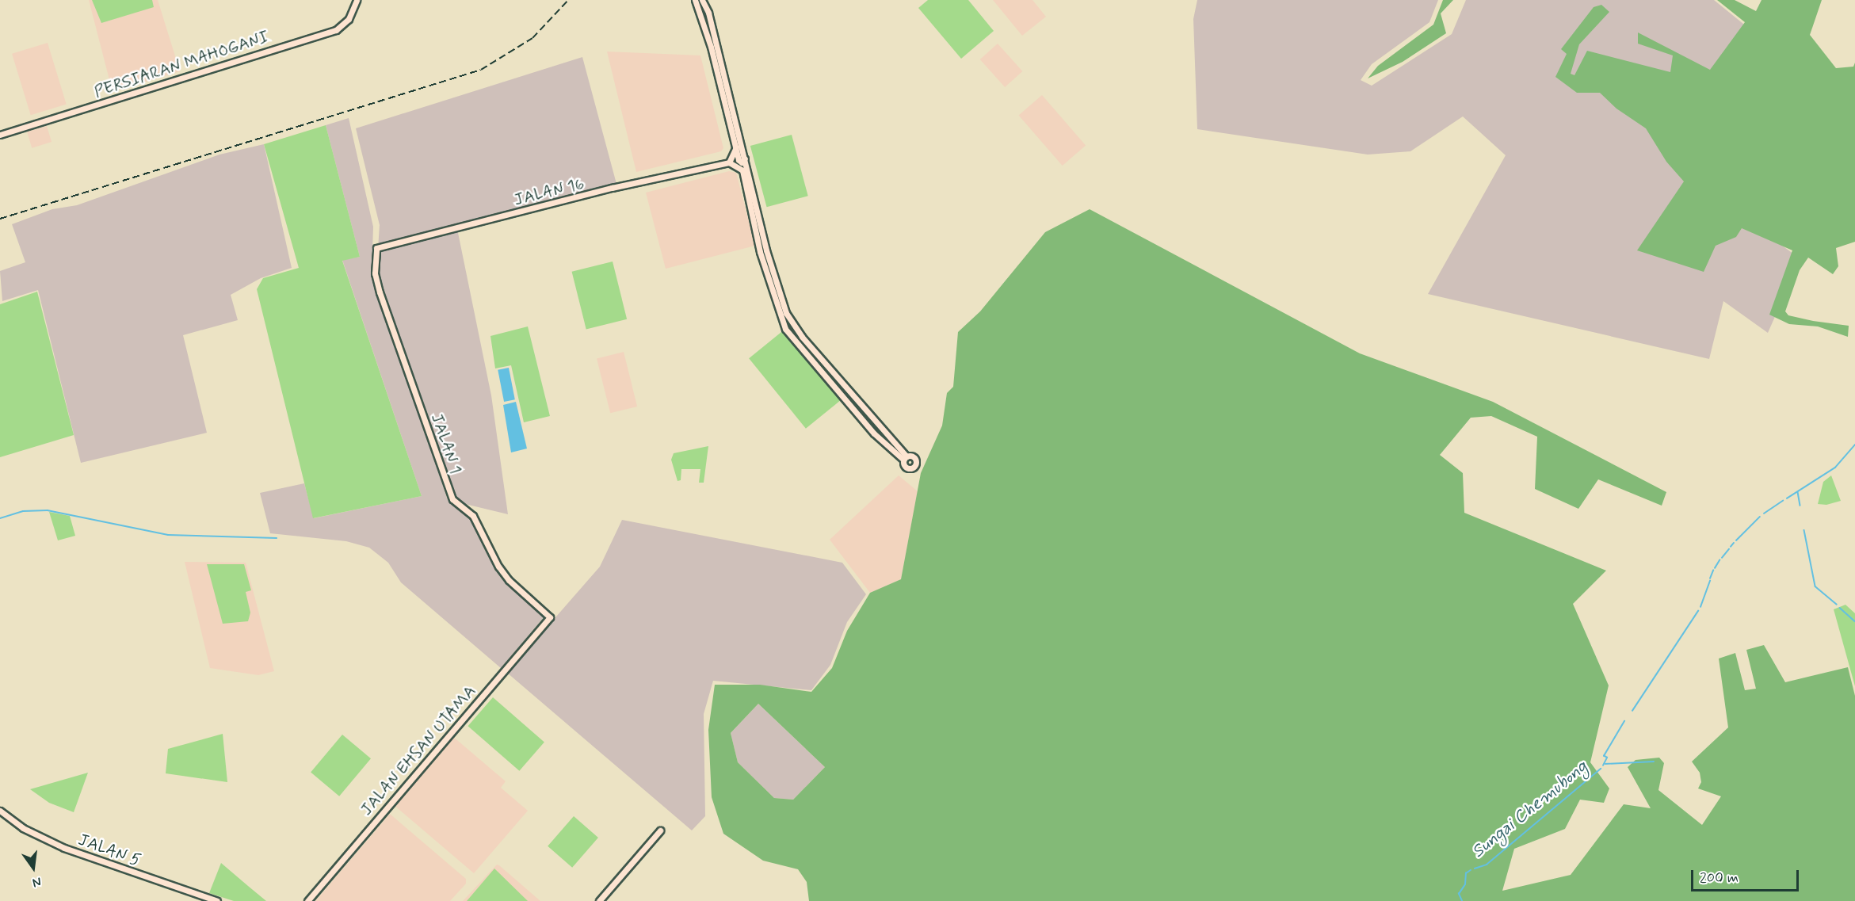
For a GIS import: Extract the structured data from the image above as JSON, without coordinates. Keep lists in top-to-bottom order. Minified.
{"streets":{"street":["PERSIARAN MAHOGANI","JALAN 16","JALAN 1","JALAN EHSAN UTAMA","JALAN 5"]},"crossings":[["JALAN 16","JALAN 1"],["JALAN 1","JALAN EHSAN UTAMA"]],"water":["Sungai Chemubong"],"scale_bar":"200 m","north":"bottom"}
